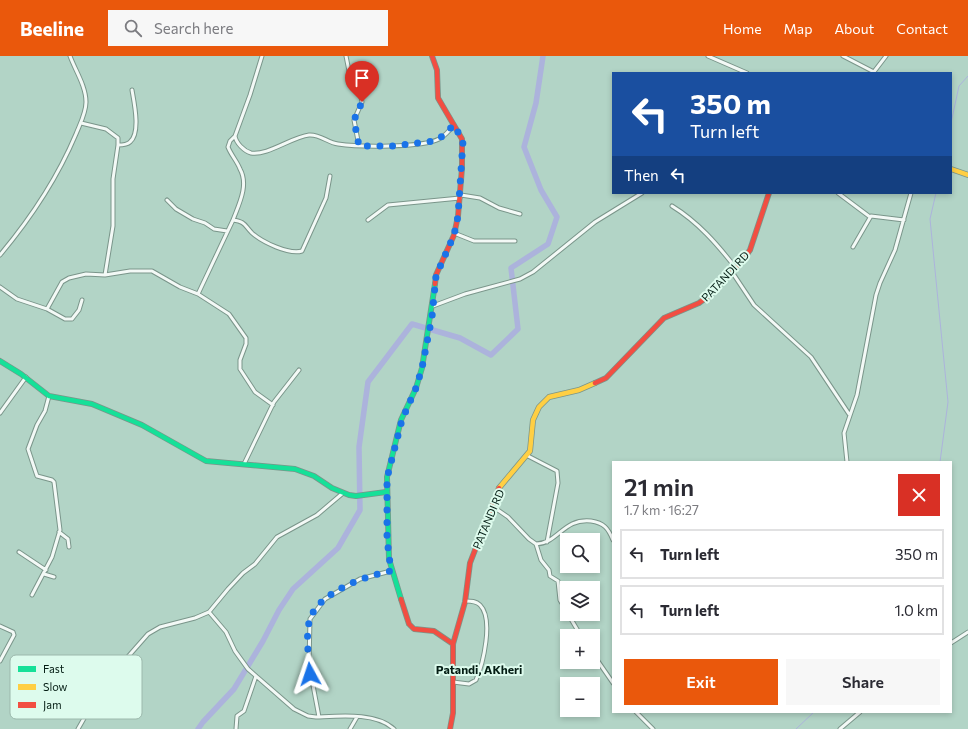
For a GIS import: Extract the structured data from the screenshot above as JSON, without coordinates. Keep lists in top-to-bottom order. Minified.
{"streets":{"street":["PATANDI RD"]},"districts":["Patandi, AKheri"],"legend":["Fast","Slow","Jam"],"page":{"header":"Beeline","search":"Search here","nav":["Home","Map","About","Contact"],"turn":["350 m","Turn left"],"then":"Then","heading":["21 min","1.7 km · 16:27"],"list":[{"name":"Turn left","value":"350 m"},{"name":"Turn left","value":"1.0 km"}],"map_buttons":["+","−"],"buttons":["Exit","Share"]}}
